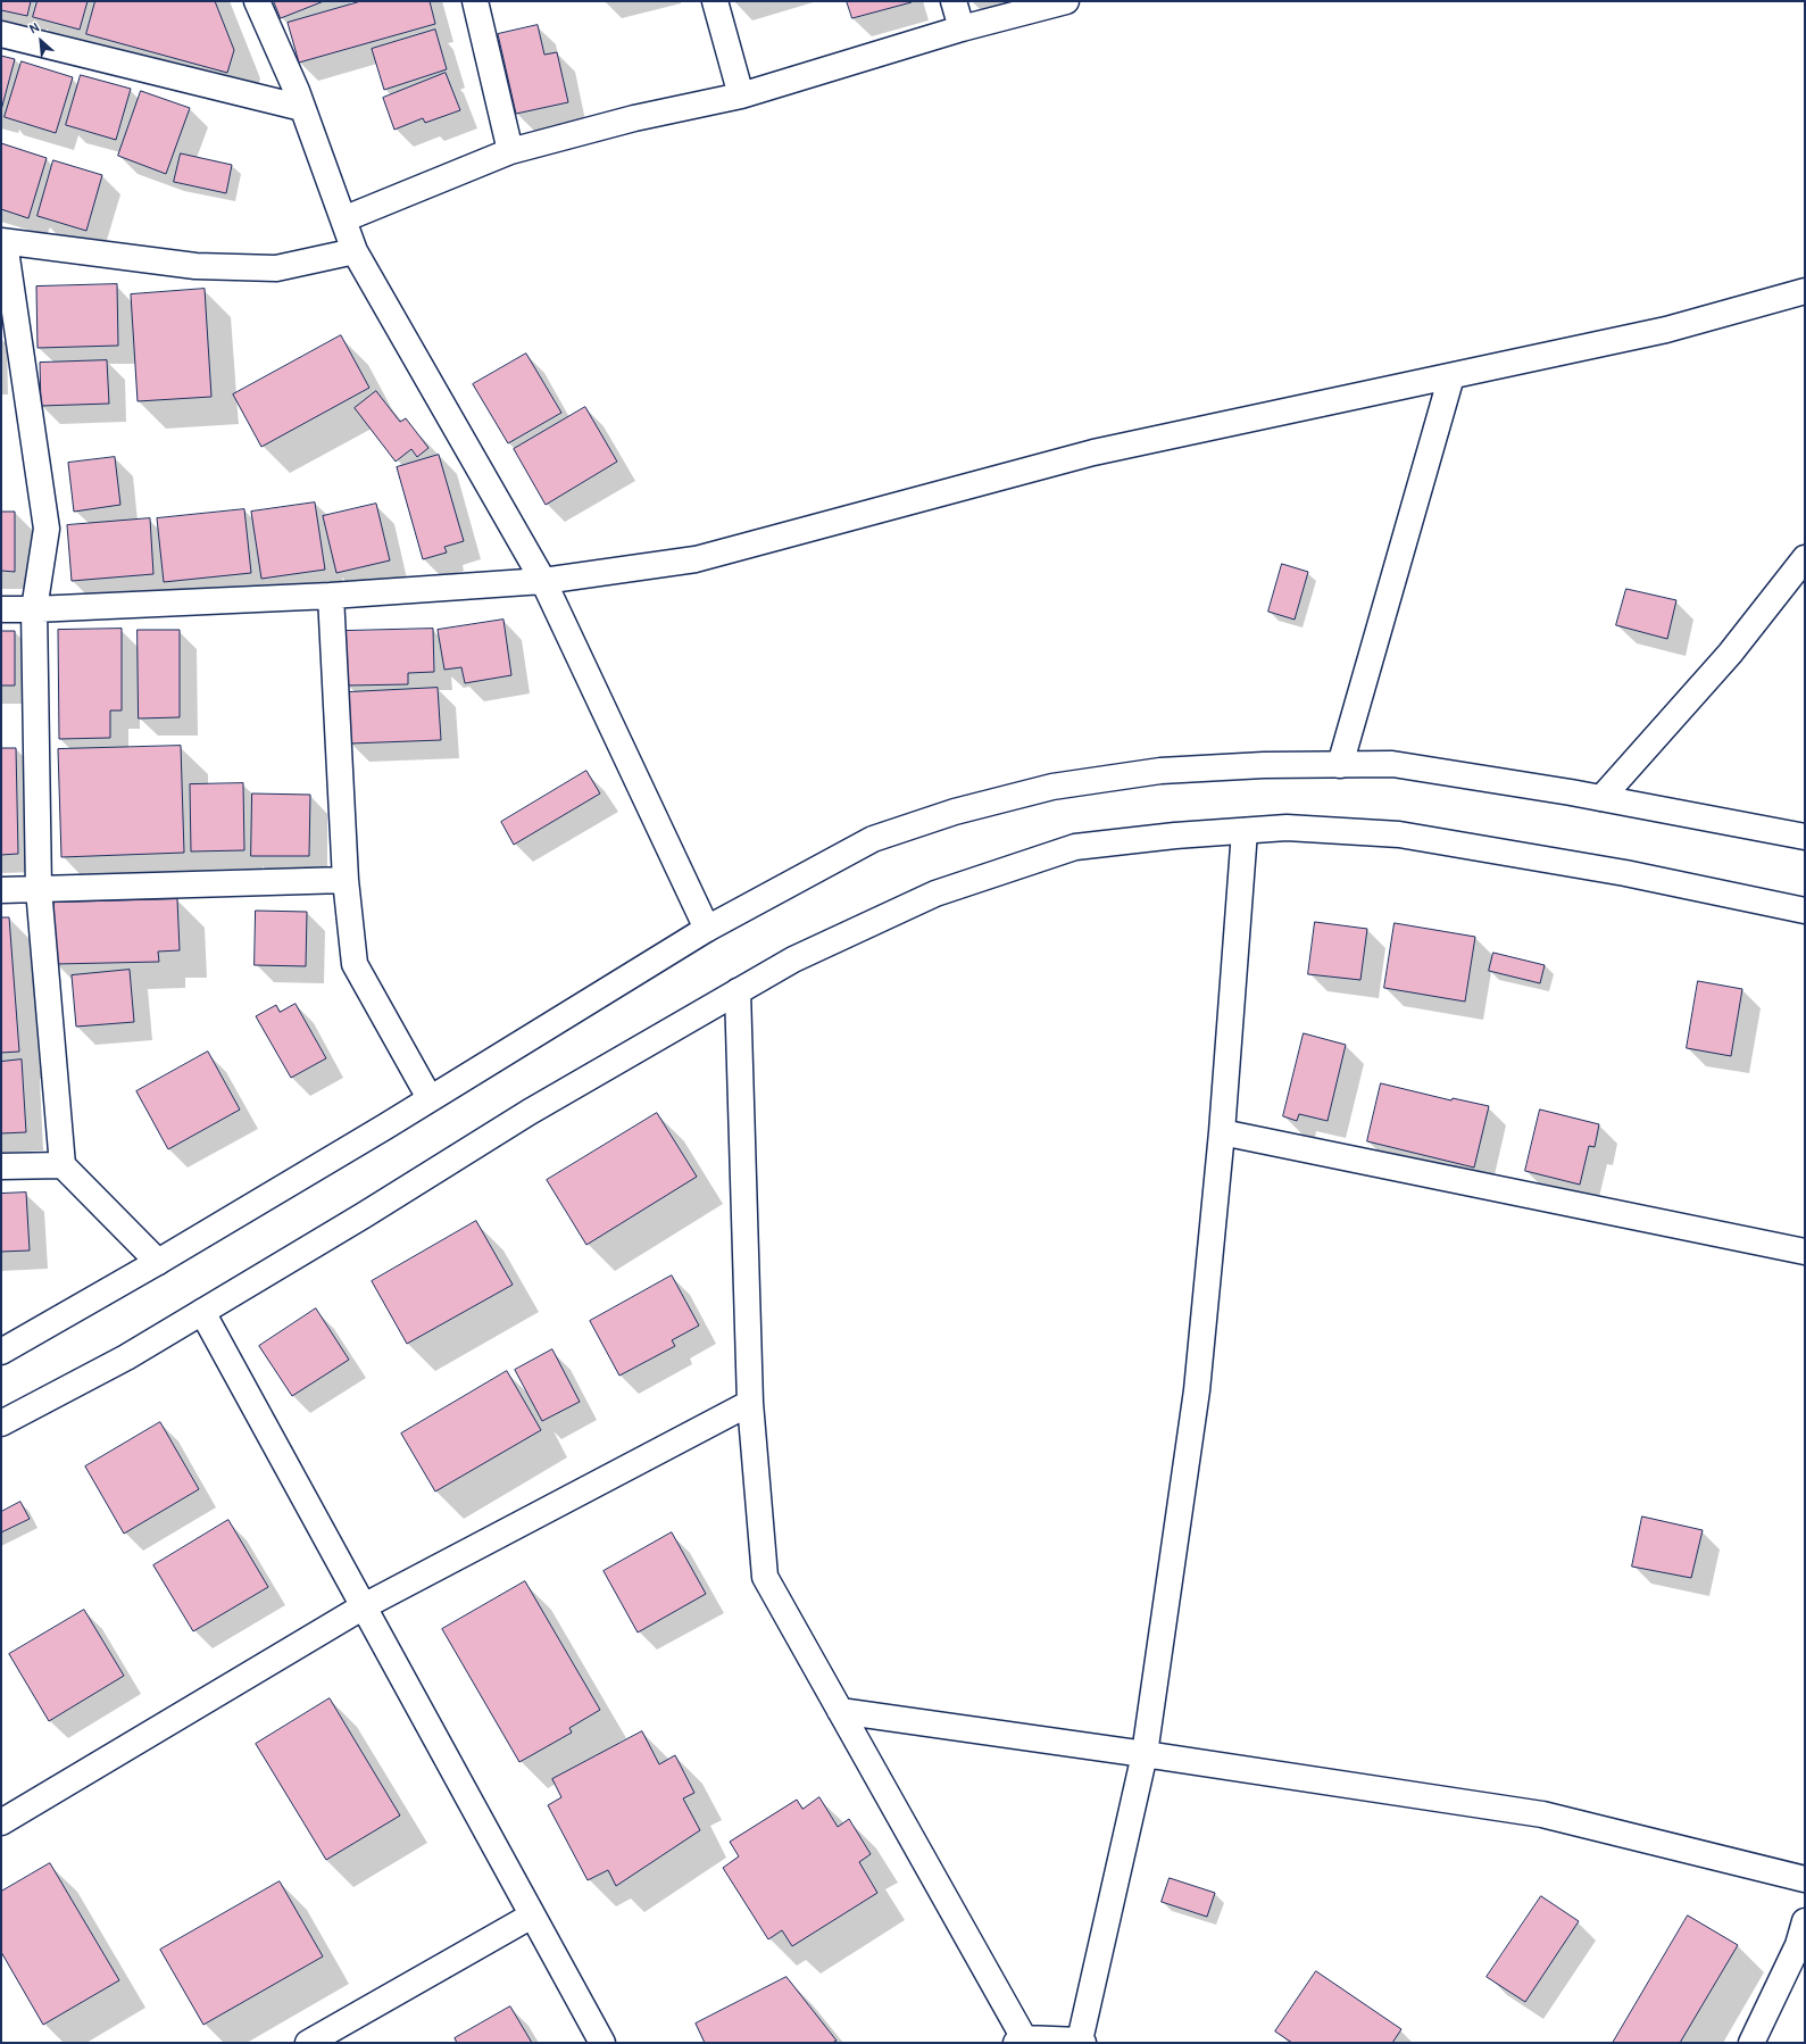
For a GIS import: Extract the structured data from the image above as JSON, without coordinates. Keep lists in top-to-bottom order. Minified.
{"north":"top left"}
